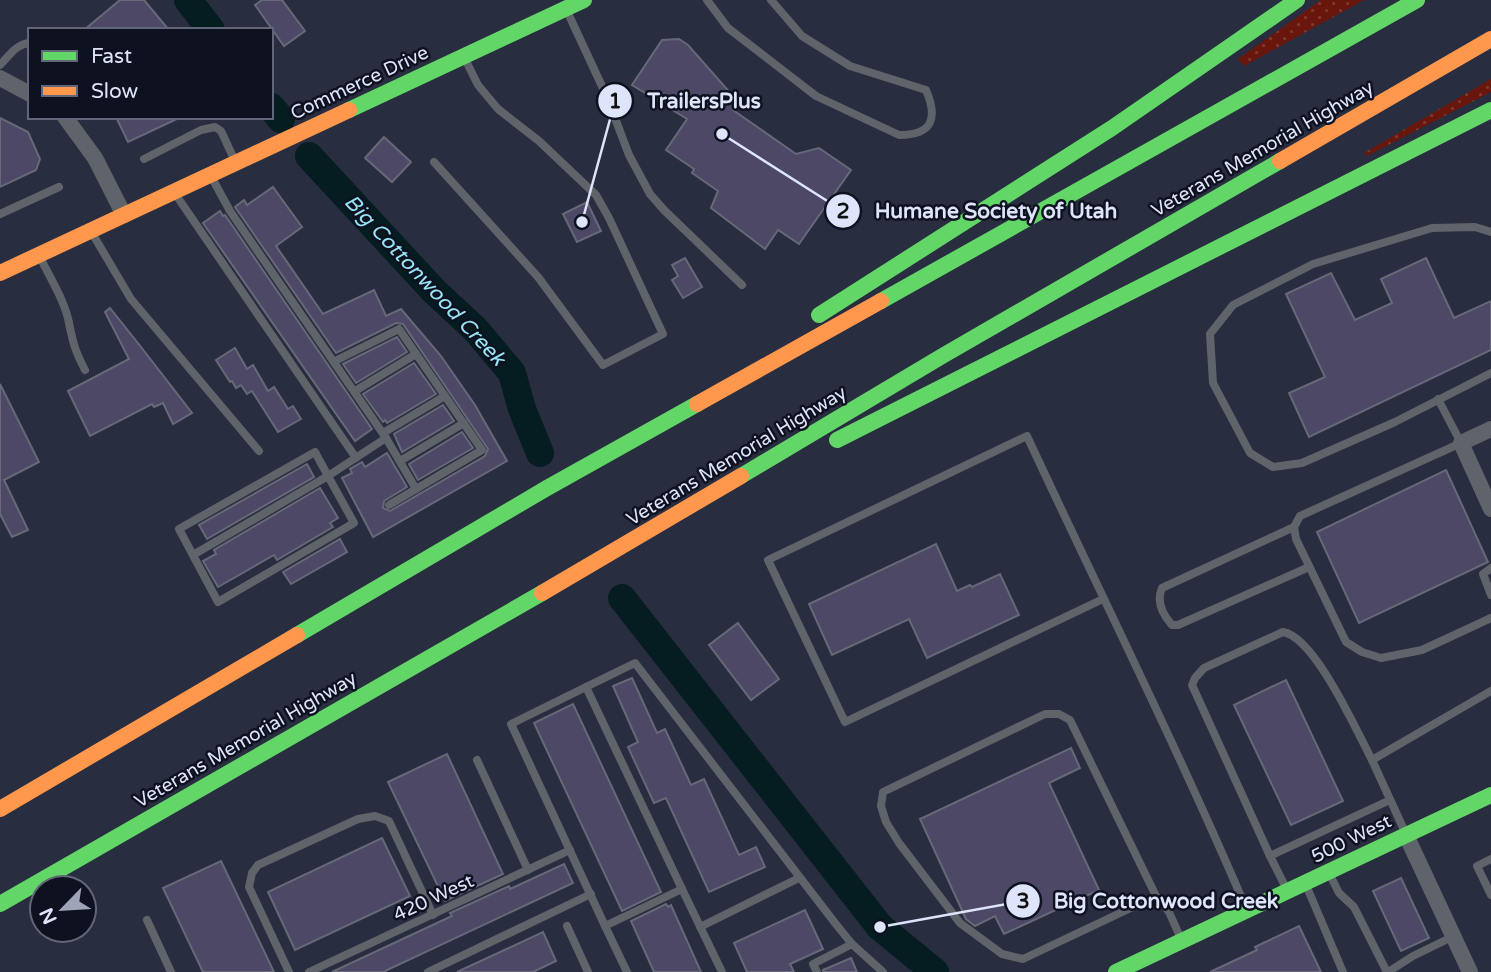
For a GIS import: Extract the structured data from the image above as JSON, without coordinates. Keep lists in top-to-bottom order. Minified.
{"streets":{"main road":["Commerce Drive","Veterans Memorial Highway","500 West"],"lane":["420 West"]},"water":["Big Cottonwood Creek"],"places":["Humane Society of Utah","TrailersPlus","Big Cottonwood Creek"],"legend":["Fast","Slow"],"north":"bottom left"}
